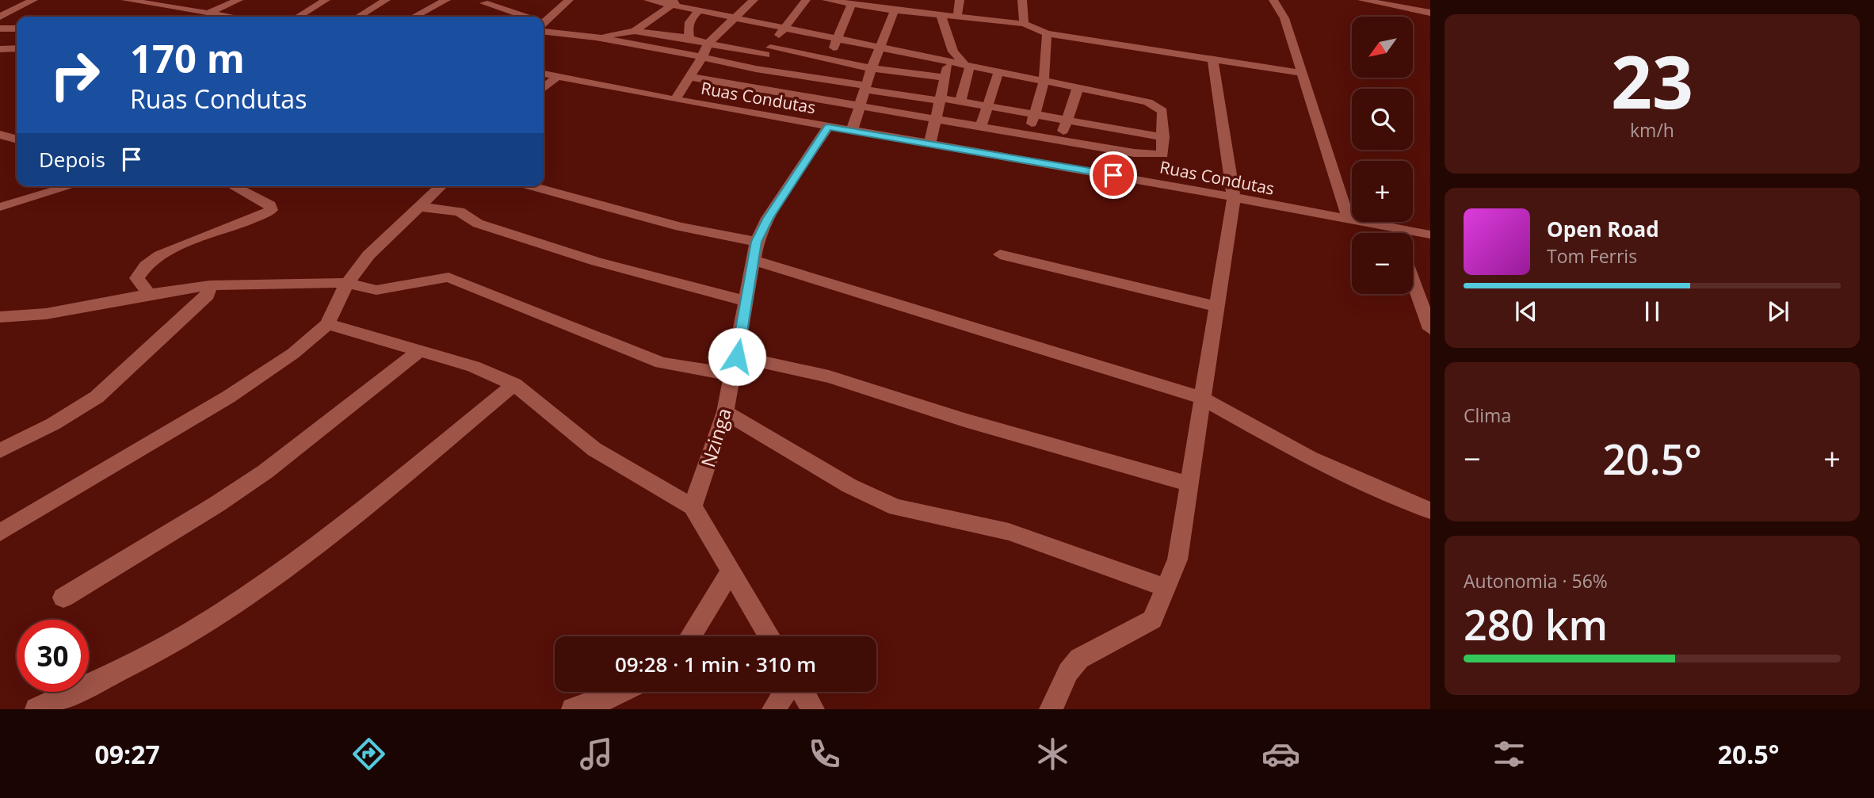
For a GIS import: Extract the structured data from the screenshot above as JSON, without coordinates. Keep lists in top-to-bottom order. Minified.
{"streets":{"street":["Ruas Condutas","Nzinga"]},"crossings":[["Ruas Condutas","Nzinga"]],"north":"bottom left","page":{"tile":[["23","km/h"],"Clima",["Autonomia · 56%","280 km"]],"map_buttons":["+","−"],"turn":["170 m","Ruas Condutas"],"then":"Depois","song":["Open Road","Tom Ferris"],"heat":["−","20.5°","+"],"limit":"30","trip":"09:28 · 1 min · 310 m","tabs":["09:27","20.5°"]}}
